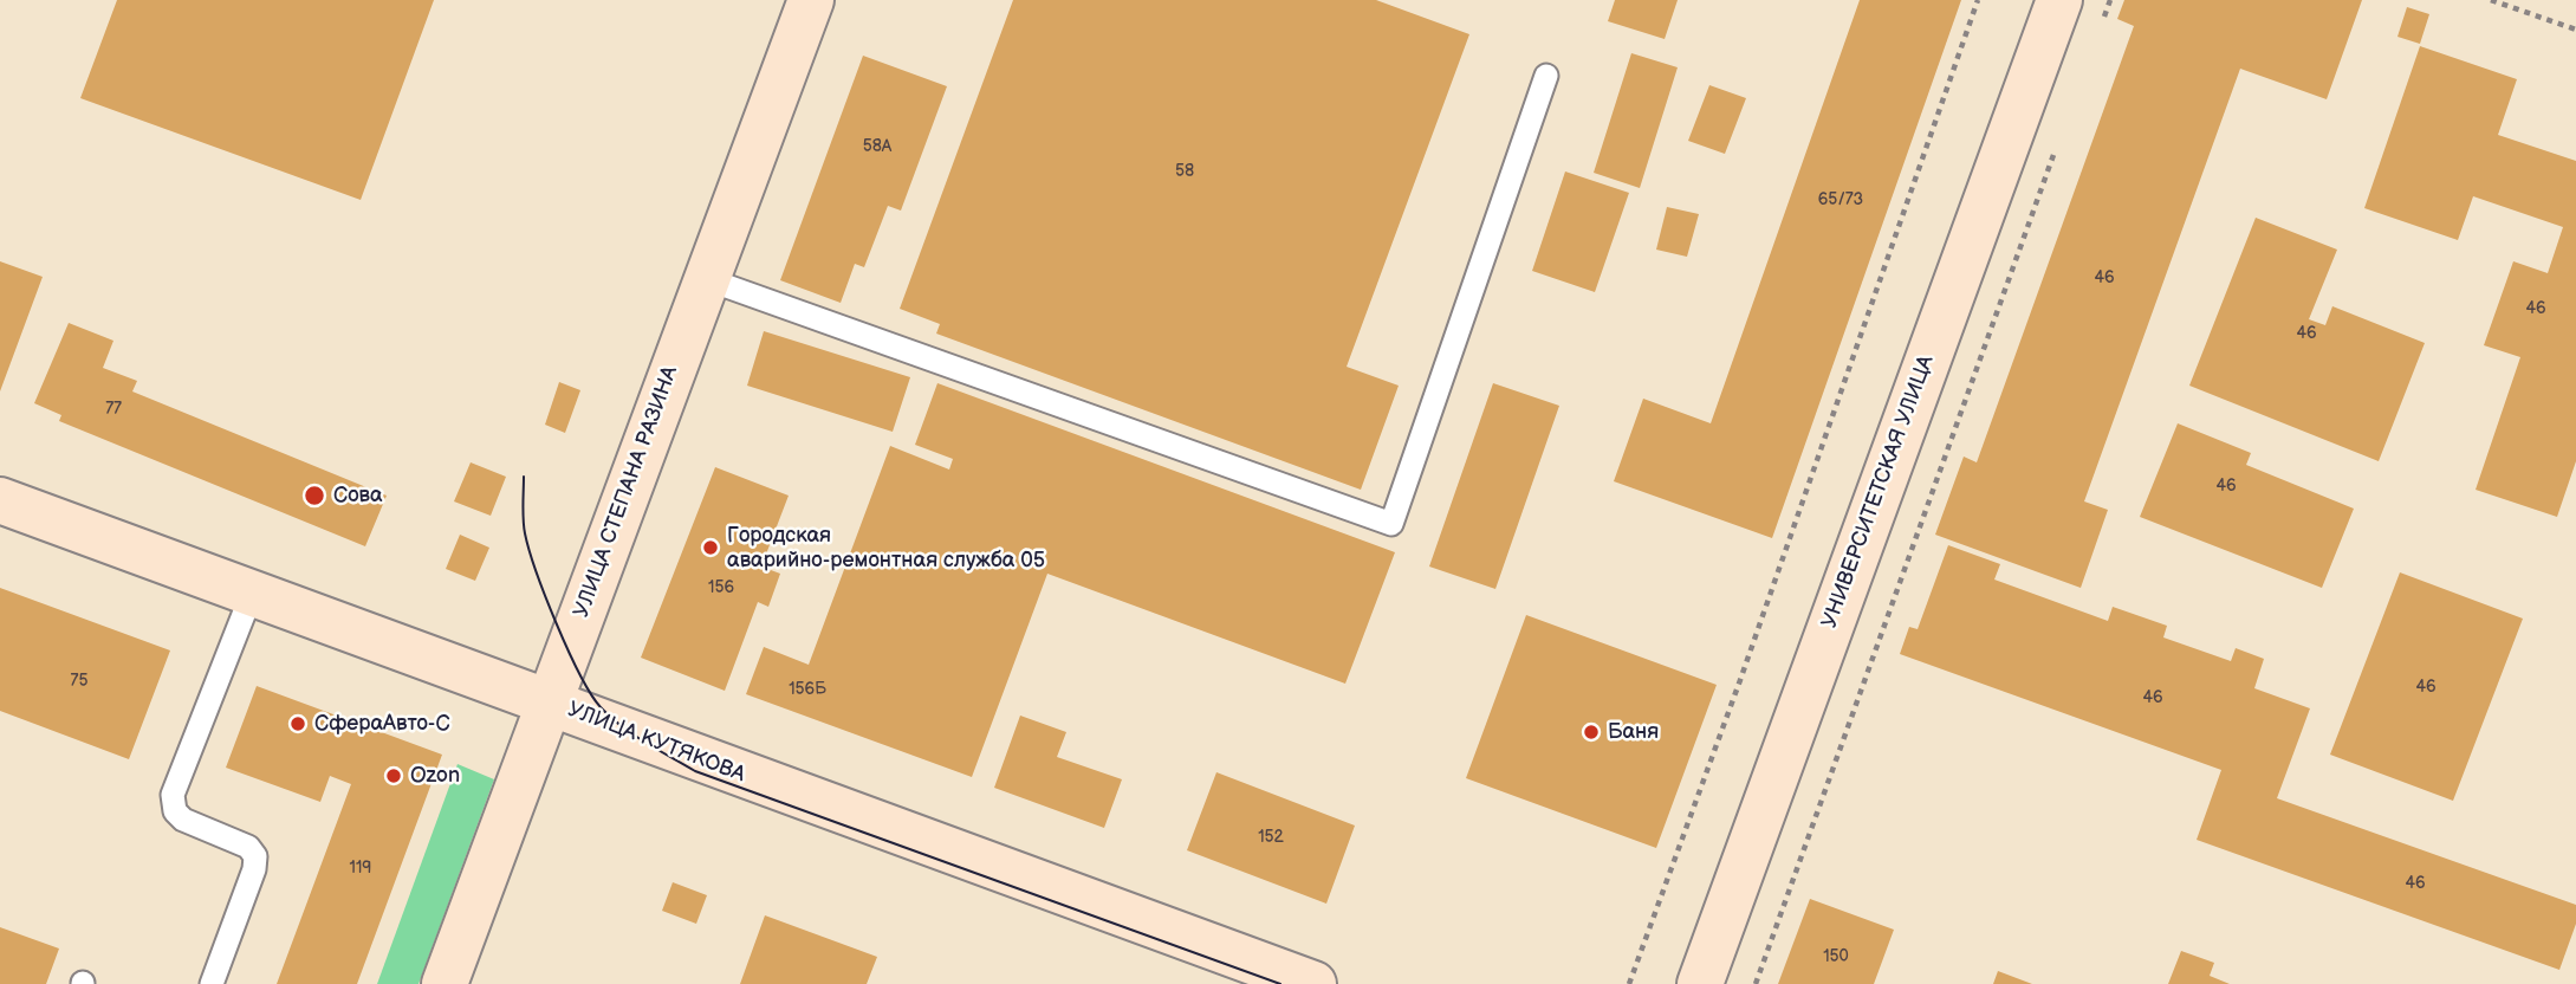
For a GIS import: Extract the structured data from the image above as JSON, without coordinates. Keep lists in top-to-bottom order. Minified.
{"streets":{"street":["УЛИЦА СТЕПАНА РАЗИНА","УНИВЕРСИТЕТСКАЯ УЛИЦА","УЛИЦА КУТЯКОВА"]},"crossings":[["УЛИЦА СТЕПАНА РАЗИНА","УЛИЦА КУТЯКОВА"]],"places":["Сова","Городская аварийно-ремонтная служба 05","СфераАвто-С","Баня","Ozon"],"house_numbers":["58А","58","65/73","46","46","46","77","46","156","75","46","156Б","46","152","119","46","150"]}
